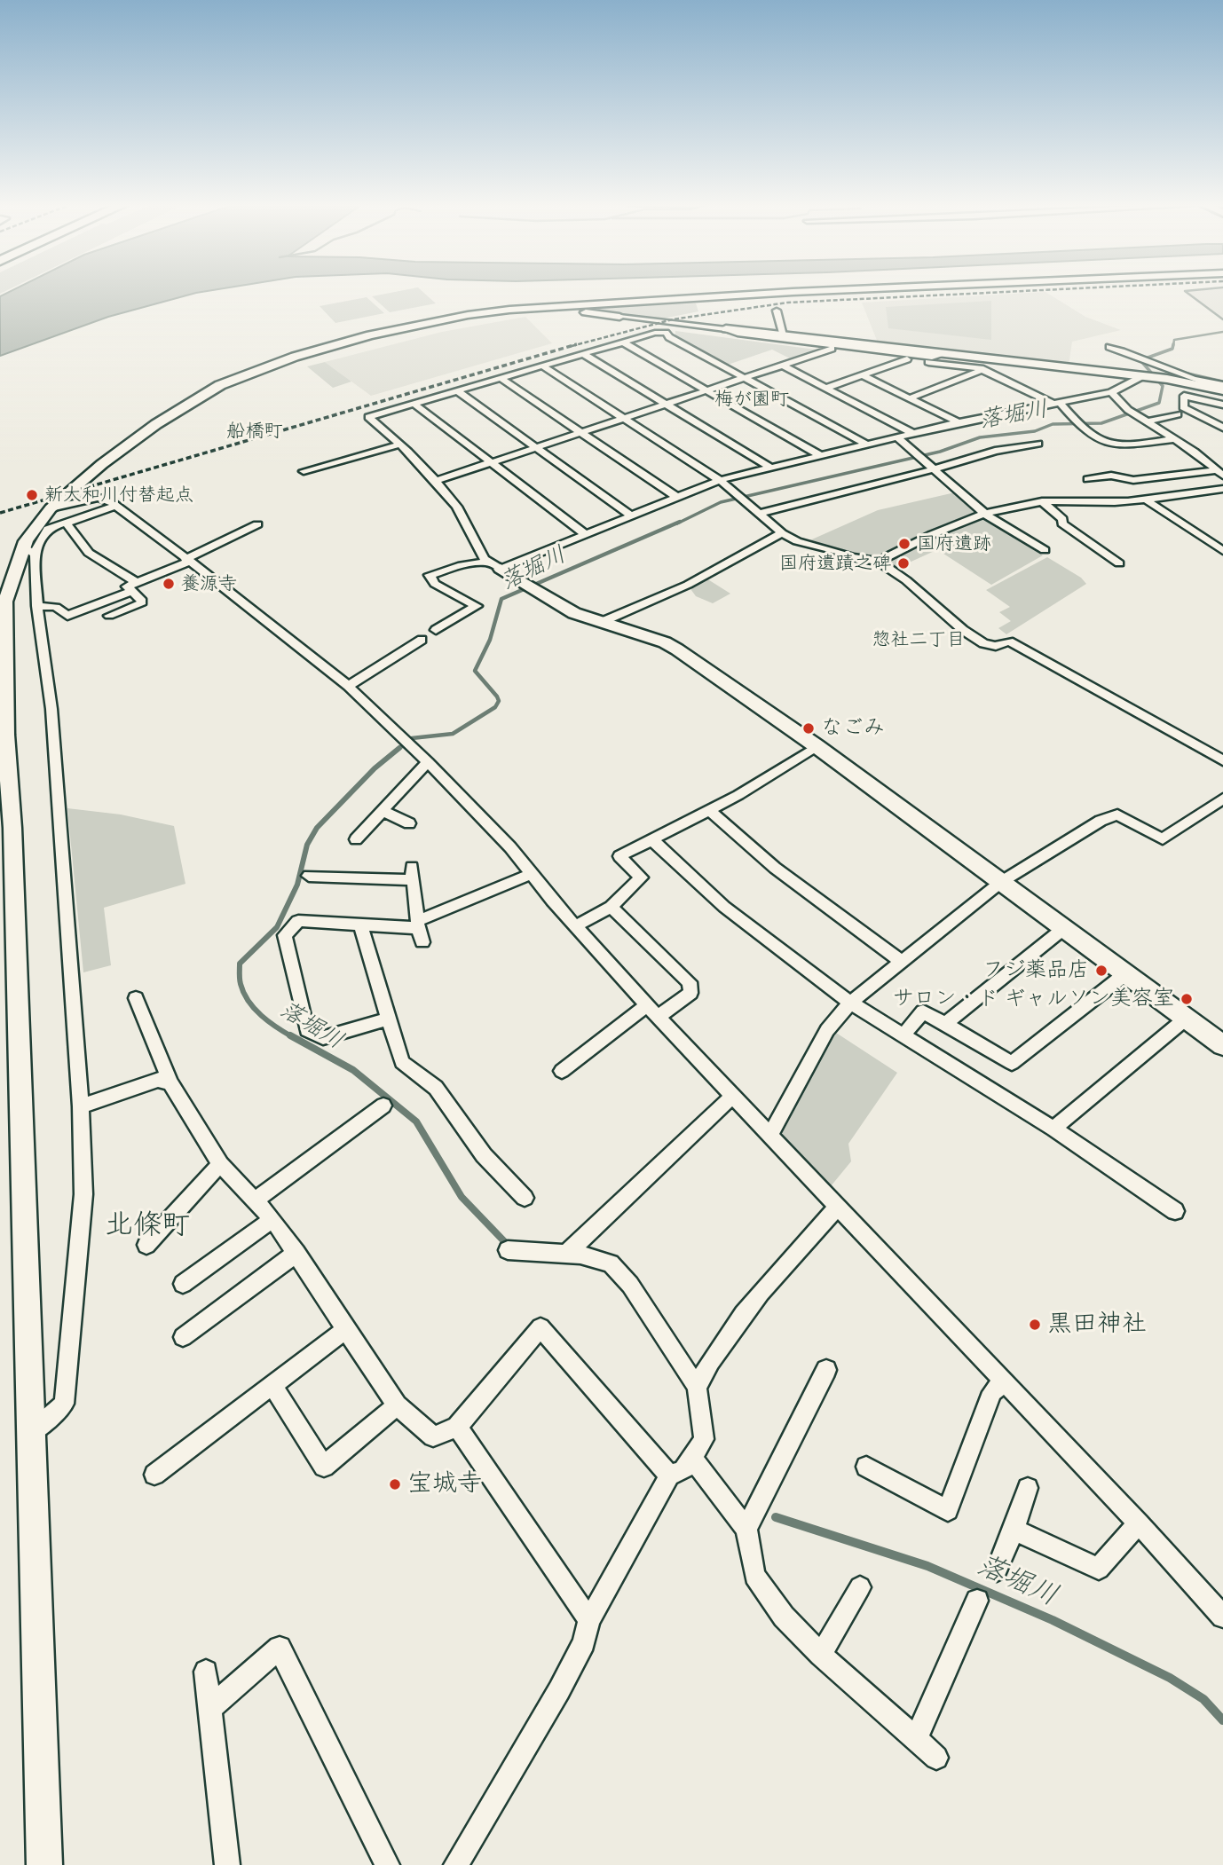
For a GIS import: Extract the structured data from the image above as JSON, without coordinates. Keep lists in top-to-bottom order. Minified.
{"districts":["梅が園町","船橋町","惣社二丁目","北條町"],"water":["落堀川"],"places":["新大和川付替起点","国府遺跡","国府遺蹟之碑","養源寺","なごみ","フジ薬品店","サロン・ド ギャルソン美容室","黒田神社","宝城寺"]}
